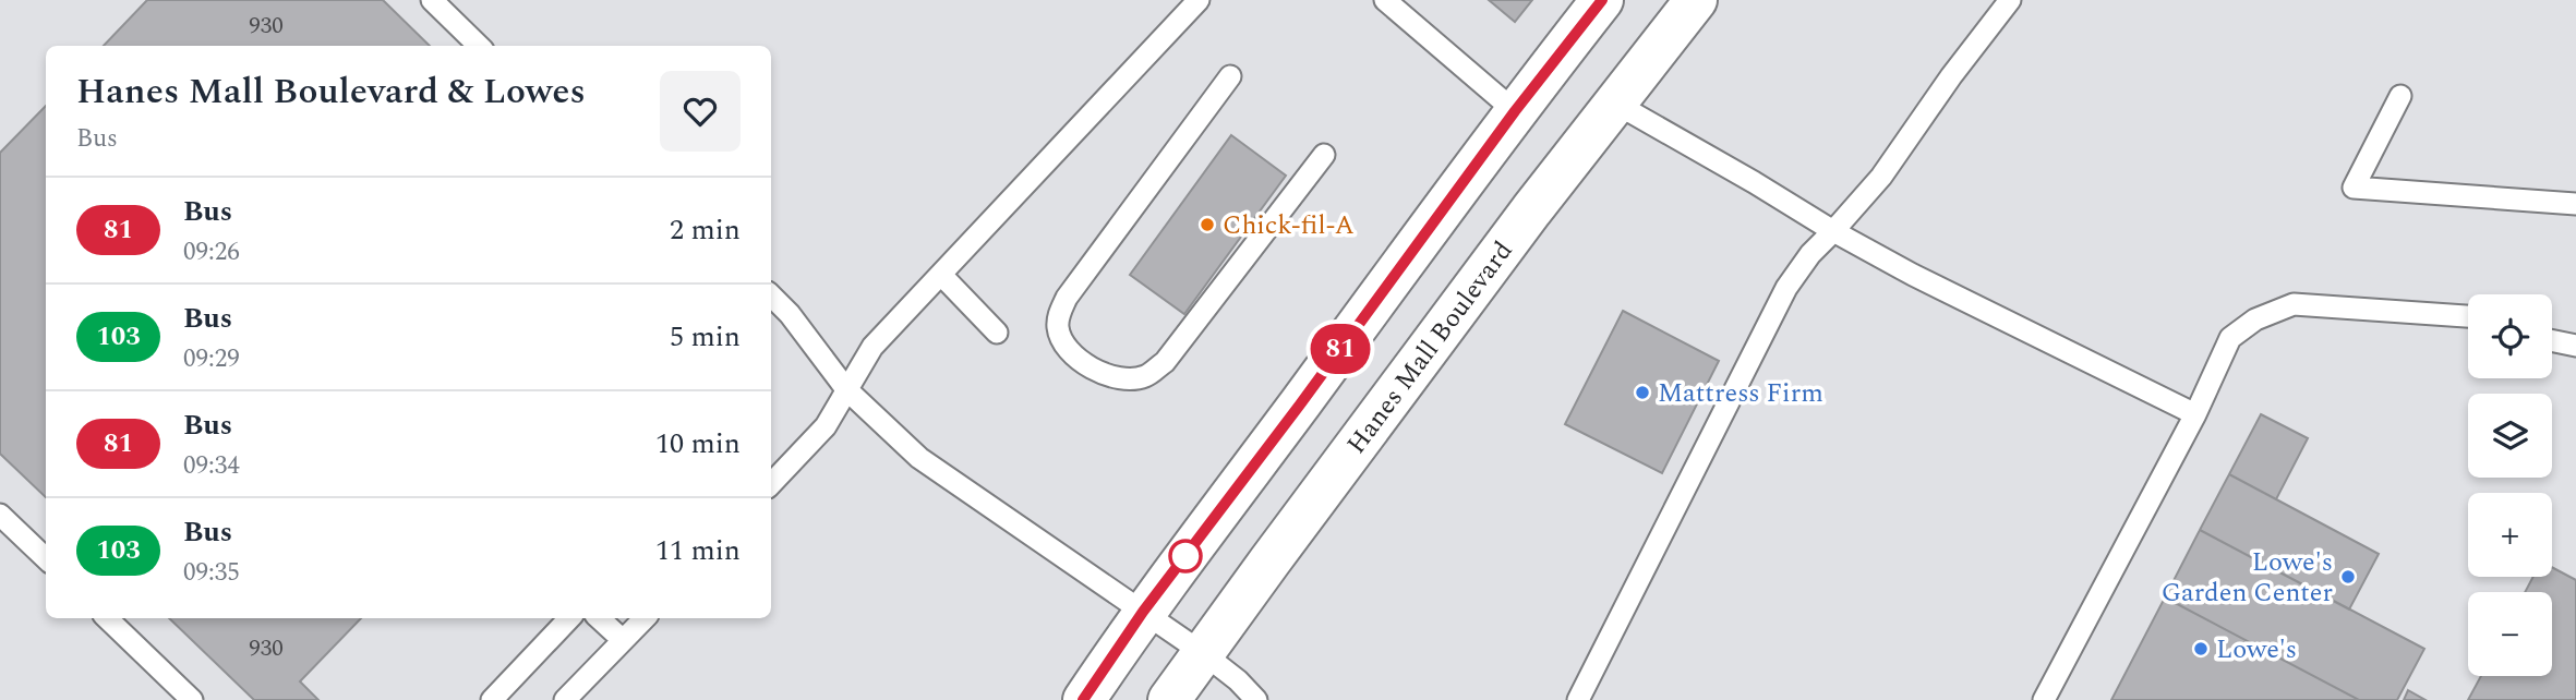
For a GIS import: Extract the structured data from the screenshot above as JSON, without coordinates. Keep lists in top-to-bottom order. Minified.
{"streets":{"main road":["Hanes Mall Boulevard"]},"places":["Chick-fil-A","Mattress Firm","Lowe's Garden Center","Lowe's"],"lines":["bus line 81"],"house_numbers":["930","930"],"page":{"on_map":"81","heading":["Hanes Mall Boulevard & Lowes","Bus"],"list":[{"mark":"81","name":"Bus","note":"09:26","value":"2 min"},{"mark":"103","name":"Bus","note":"09:29","value":"5 min"},{"mark":"81","name":"Bus","note":"09:34","value":"10 min"},{"mark":"103","name":"Bus","note":"09:35","value":"11 min"}],"map_buttons":["+","−"]}}
